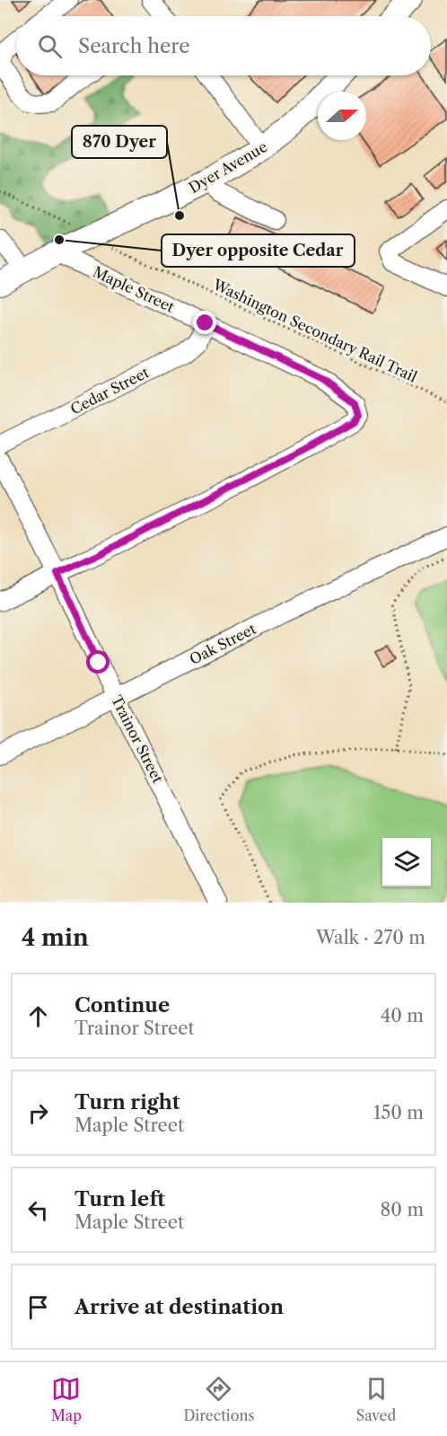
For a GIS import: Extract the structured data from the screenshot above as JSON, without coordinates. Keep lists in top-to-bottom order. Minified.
{"streets":{"main road":["Dyer Avenue"],"street":["Maple Street","Cedar Street","Oak Street","Trainor Street"],"path":["Washington Secondary Rail Trail"]},"crossings":[["Dyer Avenue","Maple Street"],["Dyer Avenue","Washington Secondary Rail Trail"],["Maple Street","Cedar Street"],["Maple Street","Trainor Street"],["Oak Street","Trainor Street"]],"places":["870 Dyer","Dyer opposite Cedar"],"north":"right","page":{"search":"Search here","heading":["4 min","Walk · 270 m"],"list":[["Continue","Trainor Street","40 m"],["Turn right","Maple Street","150 m"],["Turn left","Maple Street","80 m"],"Arrive at destination"],"nav":["Map","Directions","Saved"]}}
